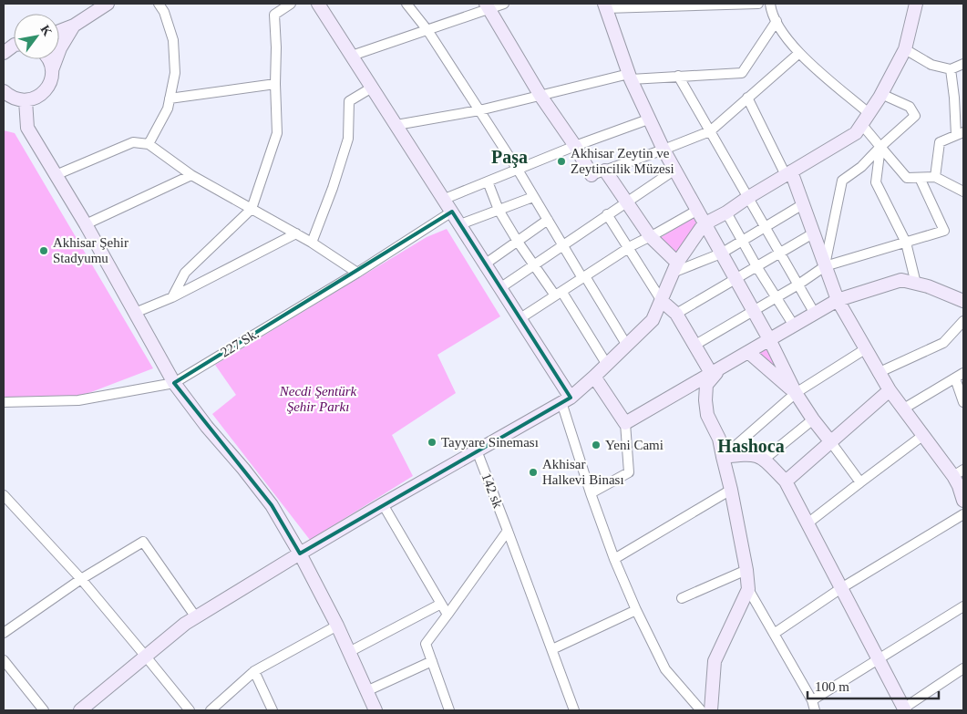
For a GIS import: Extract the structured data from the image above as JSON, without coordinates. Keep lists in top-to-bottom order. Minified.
{"streets":{"street":["227 Sk.","142 sk"]},"districts":["Paşa","Hashoca"],"parks":["Necdi Şentürk Şehir Parkı"],"places":["Akhisar Zeytin ve Zeytincilik Müzesi","Akhisar Şehir Stadyumu","Tayyare Sineması","Yeni Cami","Akhisar Halkevi Binası"],"scale_bar":"100 m","north":"top right"}
